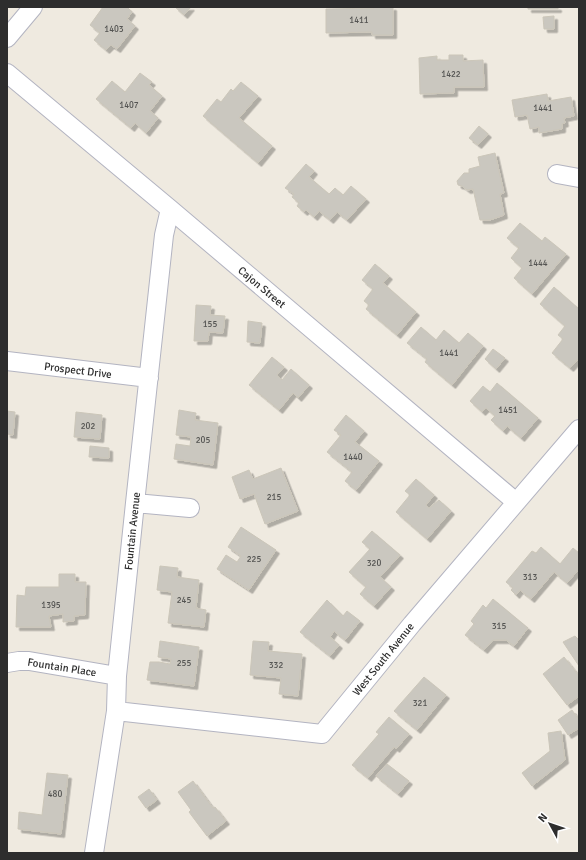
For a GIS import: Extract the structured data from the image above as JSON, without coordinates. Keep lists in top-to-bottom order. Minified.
{"streets":{"street":["Cajon Street","Prospect Drive","Fountain Avenue","West South Avenue","Fountain Place"]},"crossings":[["Cajon Street","Fountain Avenue"],["Cajon Street","West South Avenue"],["Prospect Drive","Fountain Avenue"],["Fountain Avenue","West South Avenue"],["Fountain Avenue","Fountain Place"]],"house_numbers":["1411","1403","1422","1407","1441","1444","155","1441","1451","202","205","1440","215","225","320","313","245","1395","315","255","332","321","480"],"north":"top left"}
